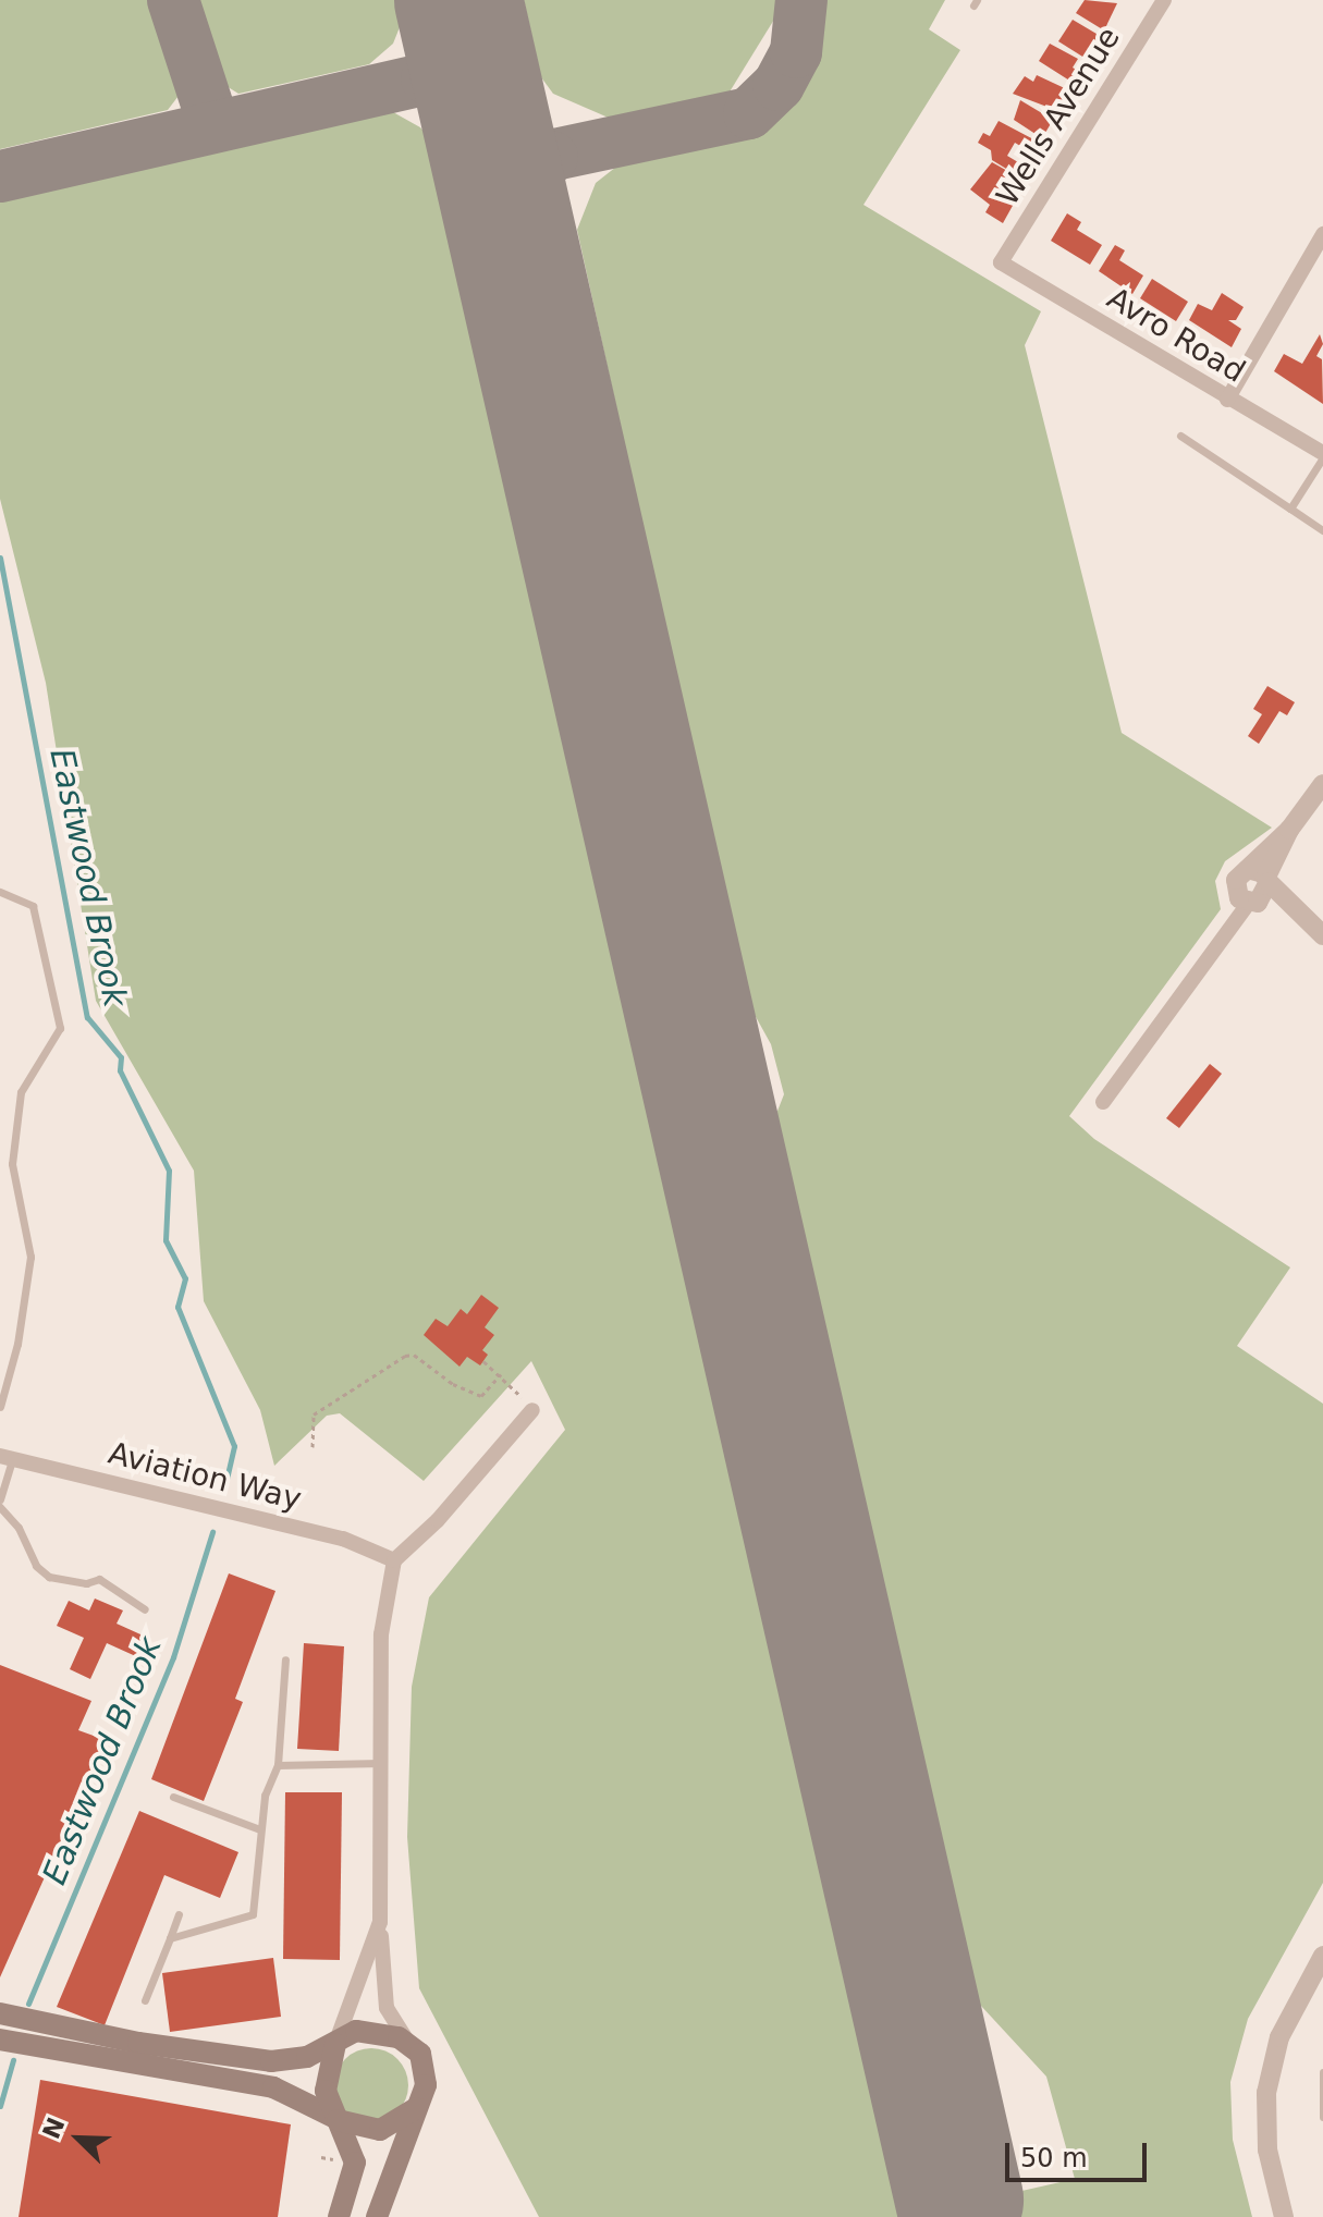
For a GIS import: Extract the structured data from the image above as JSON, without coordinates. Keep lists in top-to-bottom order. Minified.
{"streets":{"street":["Wells Avenue","Avro Road","Aviation Way"]},"crossings":[["Wells Avenue","Avro Road"]],"water":["Eastwood Brook"],"scale_bar":"50 m","north":"top left"}
